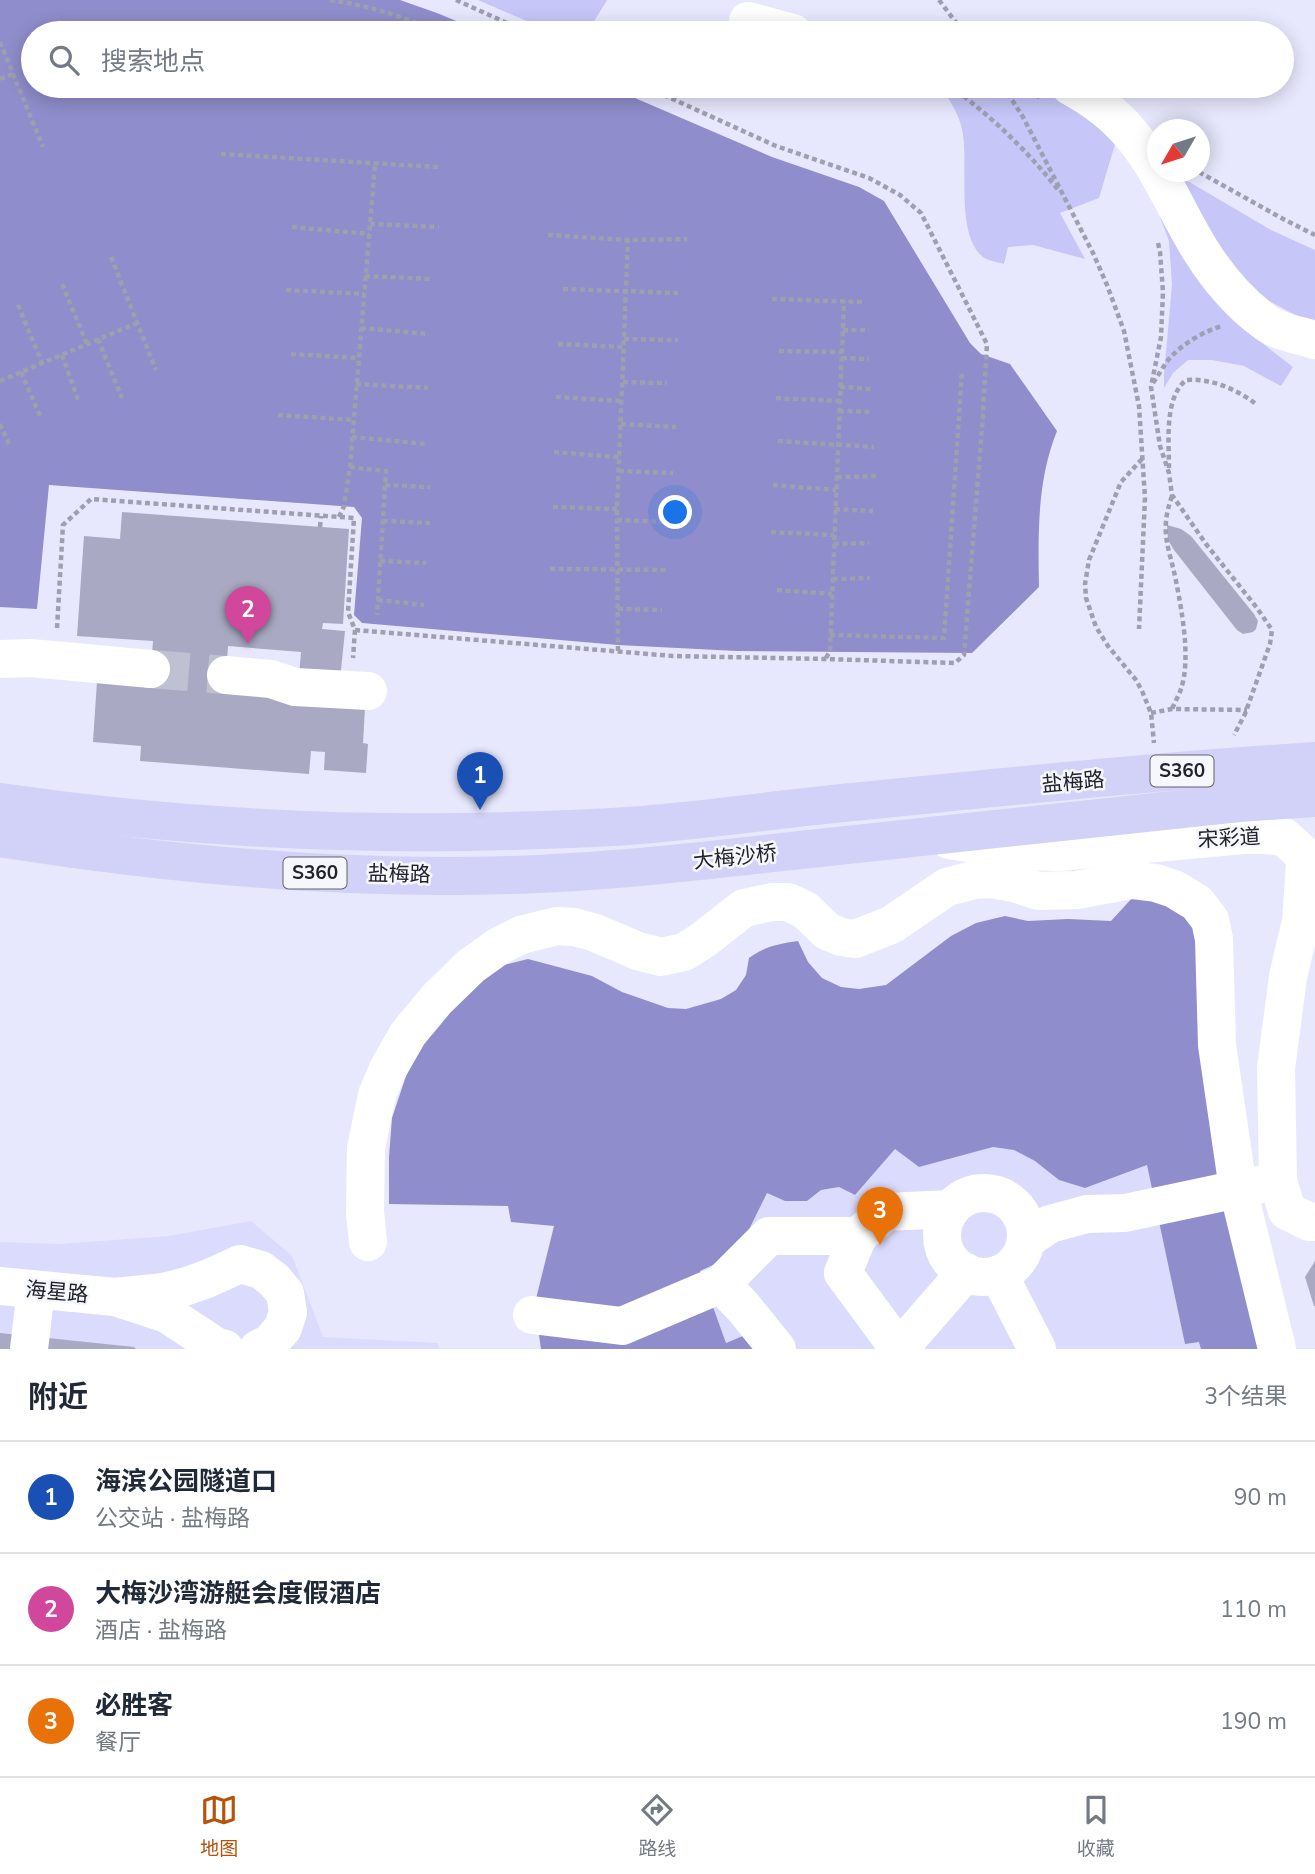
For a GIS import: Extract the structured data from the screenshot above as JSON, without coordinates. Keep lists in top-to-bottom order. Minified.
{"streets":{"main road":["S360","盐梅路","大梅沙桥"],"street":["宋彩道","海星路"]},"crossings":[["盐梅路","宋彩道"],["盐梅路","大梅沙桥"]],"north":"bottom left","page":{"search":"搜索地点","pins":["2","1","3"],"heading":["附近","3个结果"],"list":[{"mark":"1","name":"海滨公园隧道口","note":"公交站 · 盐梅路","value":"90 m"},{"mark":"2","name":"大梅沙湾游艇会度假酒店","note":"酒店 · 盐梅路","value":"110 m"},{"mark":"3","name":"必胜客","note":"餐厅","value":"190 m"}],"nav":["地图","路线","收藏"]}}
